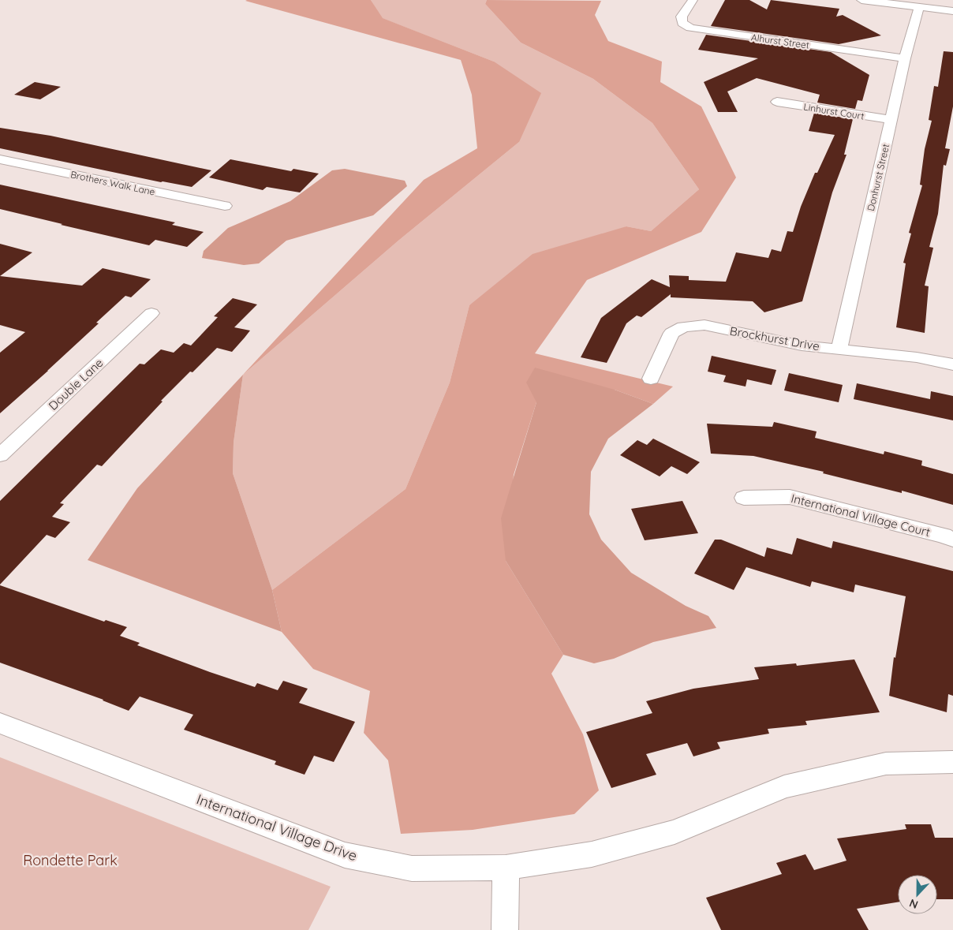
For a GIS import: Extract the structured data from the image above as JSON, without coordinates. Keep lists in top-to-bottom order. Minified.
{"streets":{"street":["Alhurst Street","Linhurst Court","Donhurst Street","Brothers Walk Lane","Brockhurst Drive","Double Lane","International Village Court","International Village Drive"]},"crossings":[["Alhurst Street","Donhurst Street"],["Linhurst Court","Donhurst Street"],["Donhurst Street","Brockhurst Drive"]],"parks":["Rondette Park"],"north":"bottom"}
